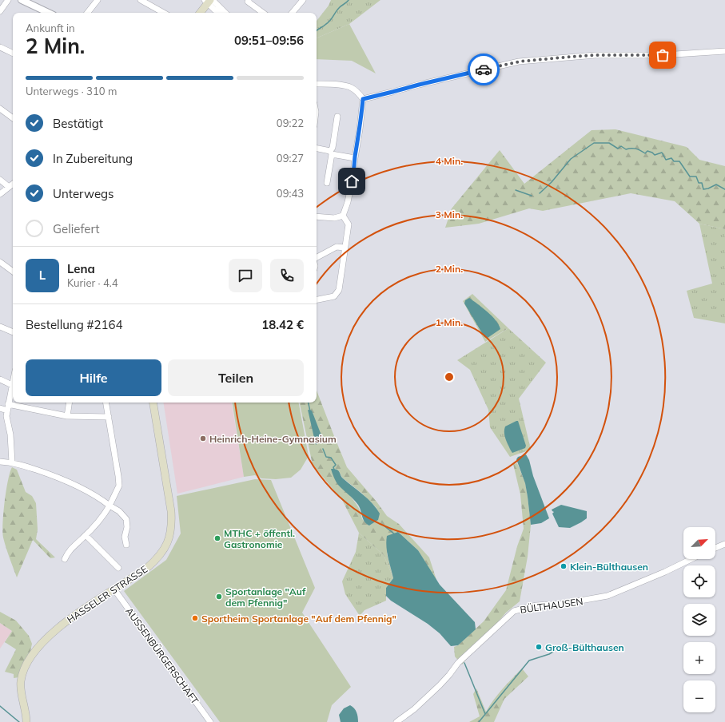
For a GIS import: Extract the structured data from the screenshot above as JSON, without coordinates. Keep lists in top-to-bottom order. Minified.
{"streets":{"main road":["HASSELER STRASSE"],"street":["BÜLTHAUSEN","AUSSENBÜRGERSCHAFT"]},"crossings":[["HASSELER STRASSE","AUSSENBÜRGERSCHAFT"]],"places":["Heinrich-Heine-Gymnasium","MTHC + öffentl. Gastronomie","Klein-Bülthausen","Sportanlage \"Auf dem Pfennig\"","Sportheim Sportanlage \"Auf dem Pfennig\"","Groß-Bülthausen"],"north":"top right","page":{"heading":["2 Min.","Ankunft in","09:51–09:56"],"panel":["Lena","Kurier · 4.4","Bestellung #2164","18.42 €"],"bar":"Unterwegs · 310 m","list":[["Bestätigt","09:22"],["In Zubereitung","09:27"],["Unterwegs","09:43"],"Geliefert"],"round":"L","buttons":["Hilfe","Teilen"],"map_buttons":["+","−"]},"rings":["4 Min.","3 Min.","2 Min.","1 Min."]}
